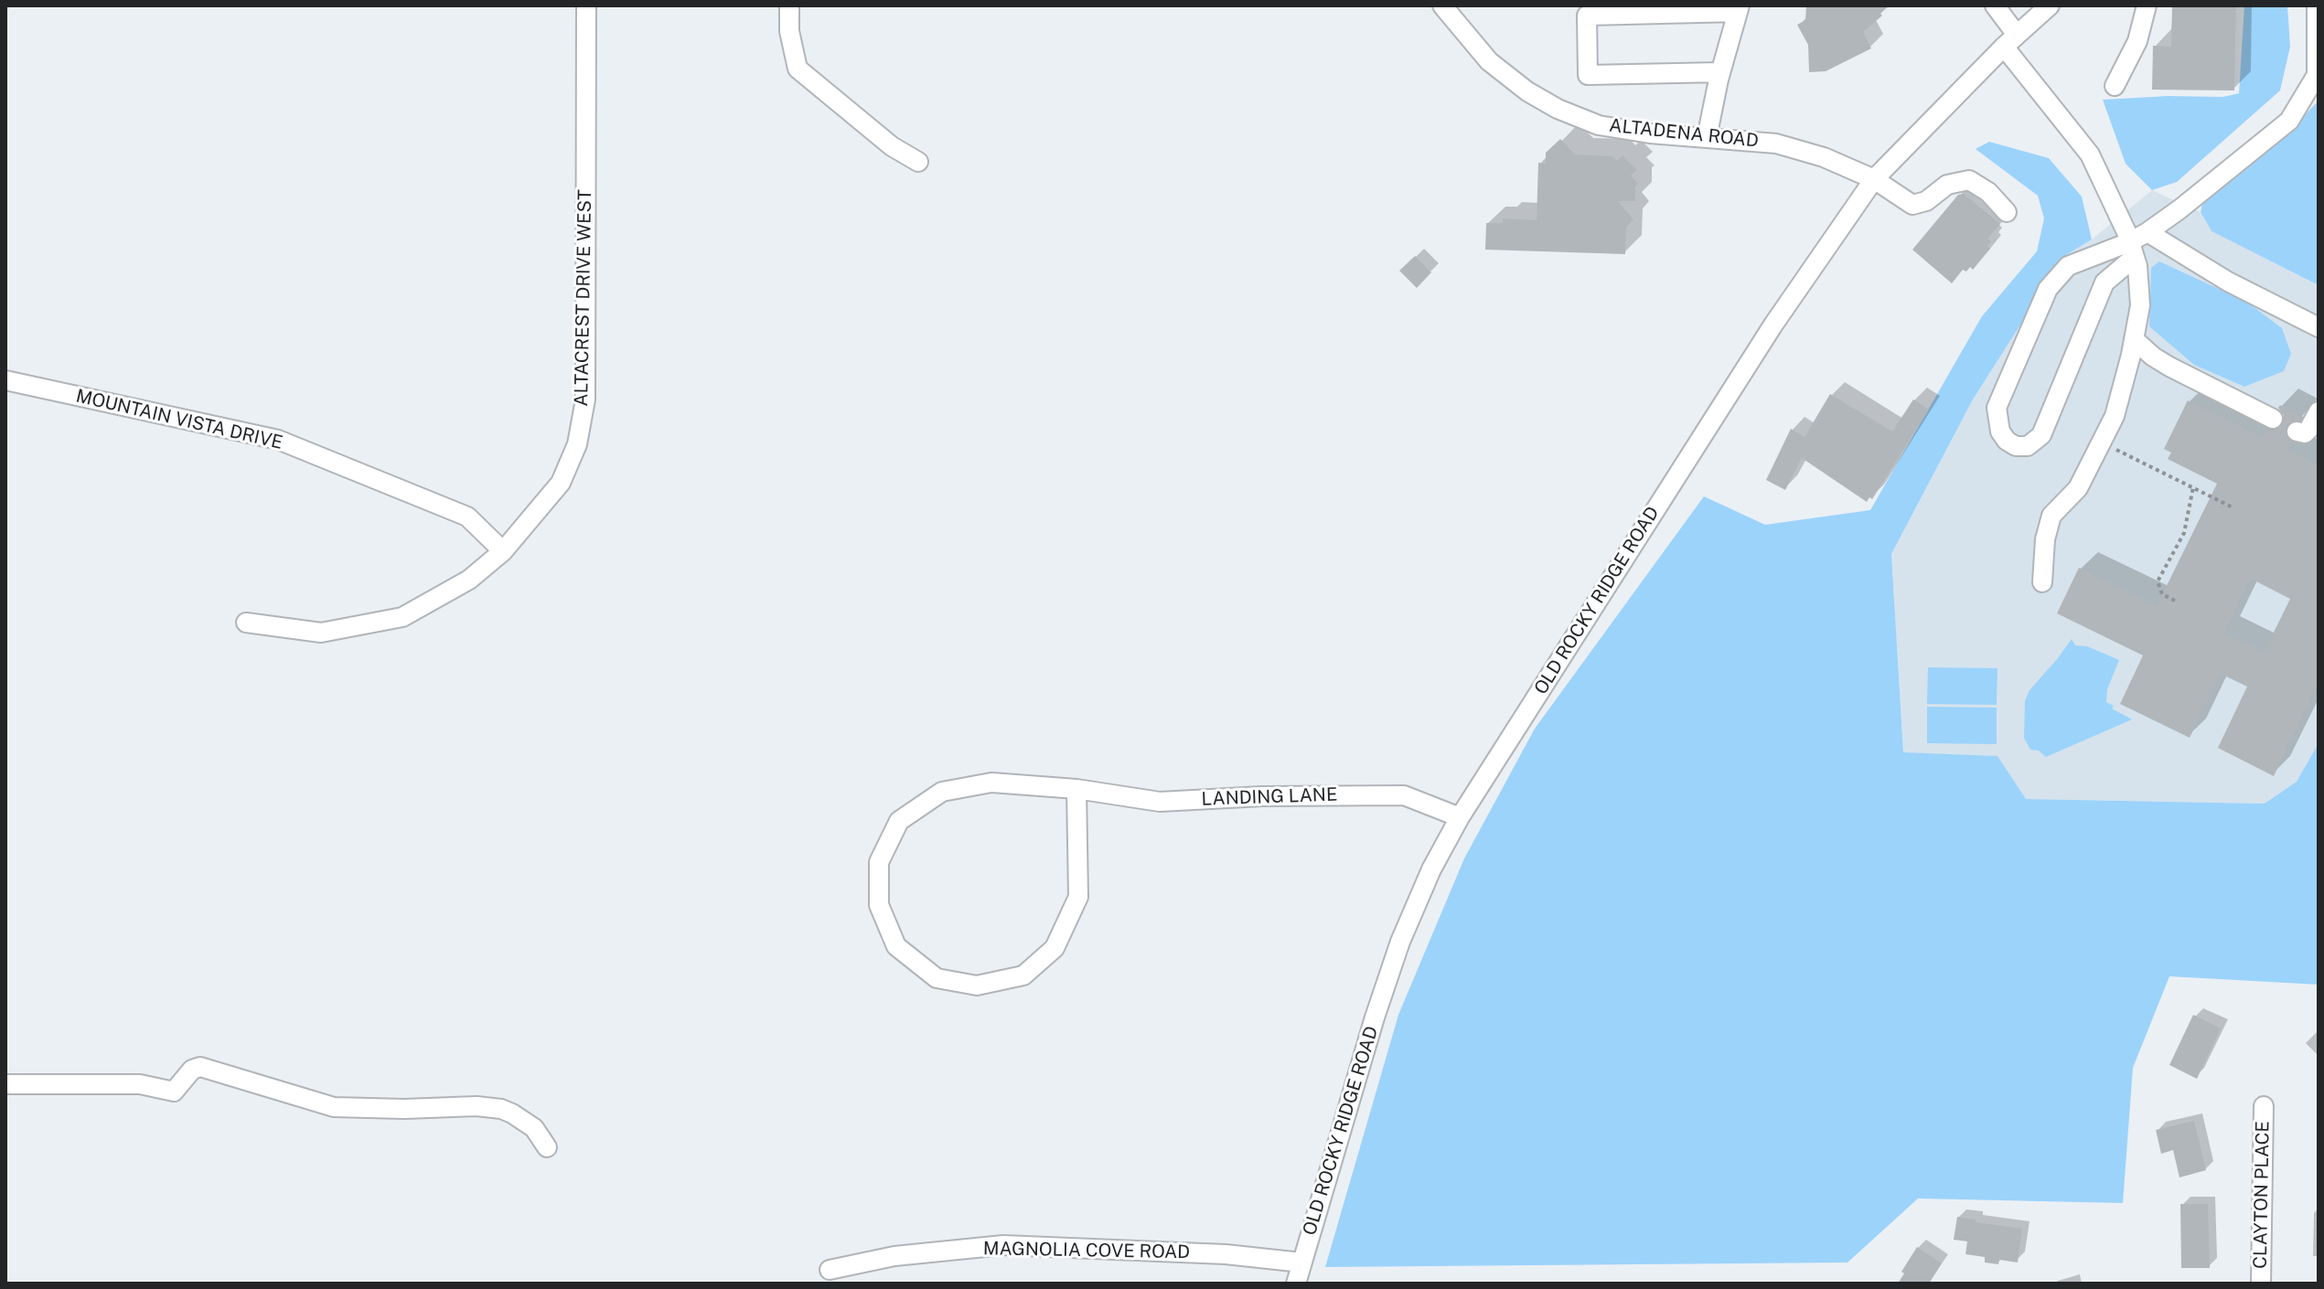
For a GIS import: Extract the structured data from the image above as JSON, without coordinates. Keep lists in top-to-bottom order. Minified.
{"streets":{"street":["ALTADENA ROAD","ALTACREST DRIVE WEST","MOUNTAIN VISTA DRIVE","OLD ROCKY RIDGE ROAD","LANDING LANE","CLAYTON PLACE","MAGNOLIA COVE ROAD"]},"crossings":[["ALTADENA ROAD","OLD ROCKY RIDGE ROAD"],["ALTACREST DRIVE WEST","MOUNTAIN VISTA DRIVE"],["OLD ROCKY RIDGE ROAD","LANDING LANE"],["OLD ROCKY RIDGE ROAD","MAGNOLIA COVE ROAD"]]}
